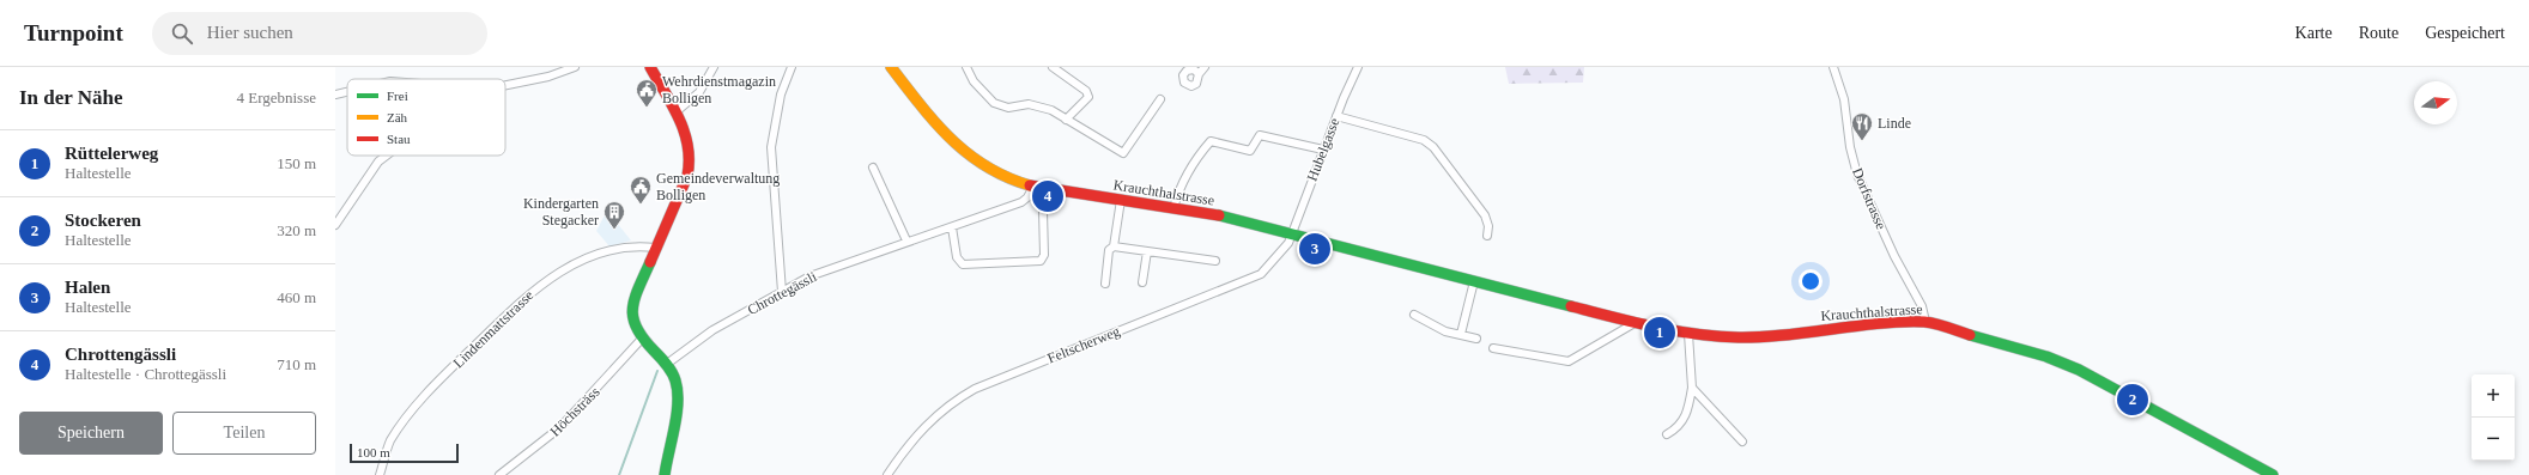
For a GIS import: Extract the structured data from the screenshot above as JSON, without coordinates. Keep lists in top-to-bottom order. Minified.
{"streets":{"main road":["Krauchthalstrasse"],"street":["Hubelgasse","Dorfstrasse","Chrottegässli","Lindenmattstrasse","Feltscherweg","Höchsträss"]},"crossings":[["Hubelgasse","Krauchthalstrasse"],["Hubelgasse","Feltscherweg"],["Krauchthalstrasse","Dorfstrasse"],["Krauchthalstrasse","Chrottegässli"],["Krauchthalstrasse","Feltscherweg"]],"places":{"public building":["Wehrdienstmagazin Bolligen","Gemeindeverwaltung Bolligen"],"restaurant":["Linde"],"building":["Kindergarten Stegacker"]},"legend":["Frei","Zäh","Stau"],"scale_bar":"100 m","north":"right","page":{"header":"Turnpoint","search":"Hier suchen","nav":["Karte","Route","Gespeichert"],"heading":["In der Nähe","4 Ergebnisse"],"list":[{"mark":"1","name":"Rüttelerweg","note":"Haltestelle","value":"150 m"},{"mark":"2","name":"Stockeren","note":"Haltestelle","value":"320 m"},{"mark":"3","name":"Halen","note":"Haltestelle","value":"460 m"},{"mark":"4","name":"Chrottengässli","note":"Haltestelle · Chrottegässli","value":"710 m"}],"pins":["4","3","1","2"],"map_buttons":["+","−"],"buttons":["Speichern","Teilen"],"scale":"100 m"}}
